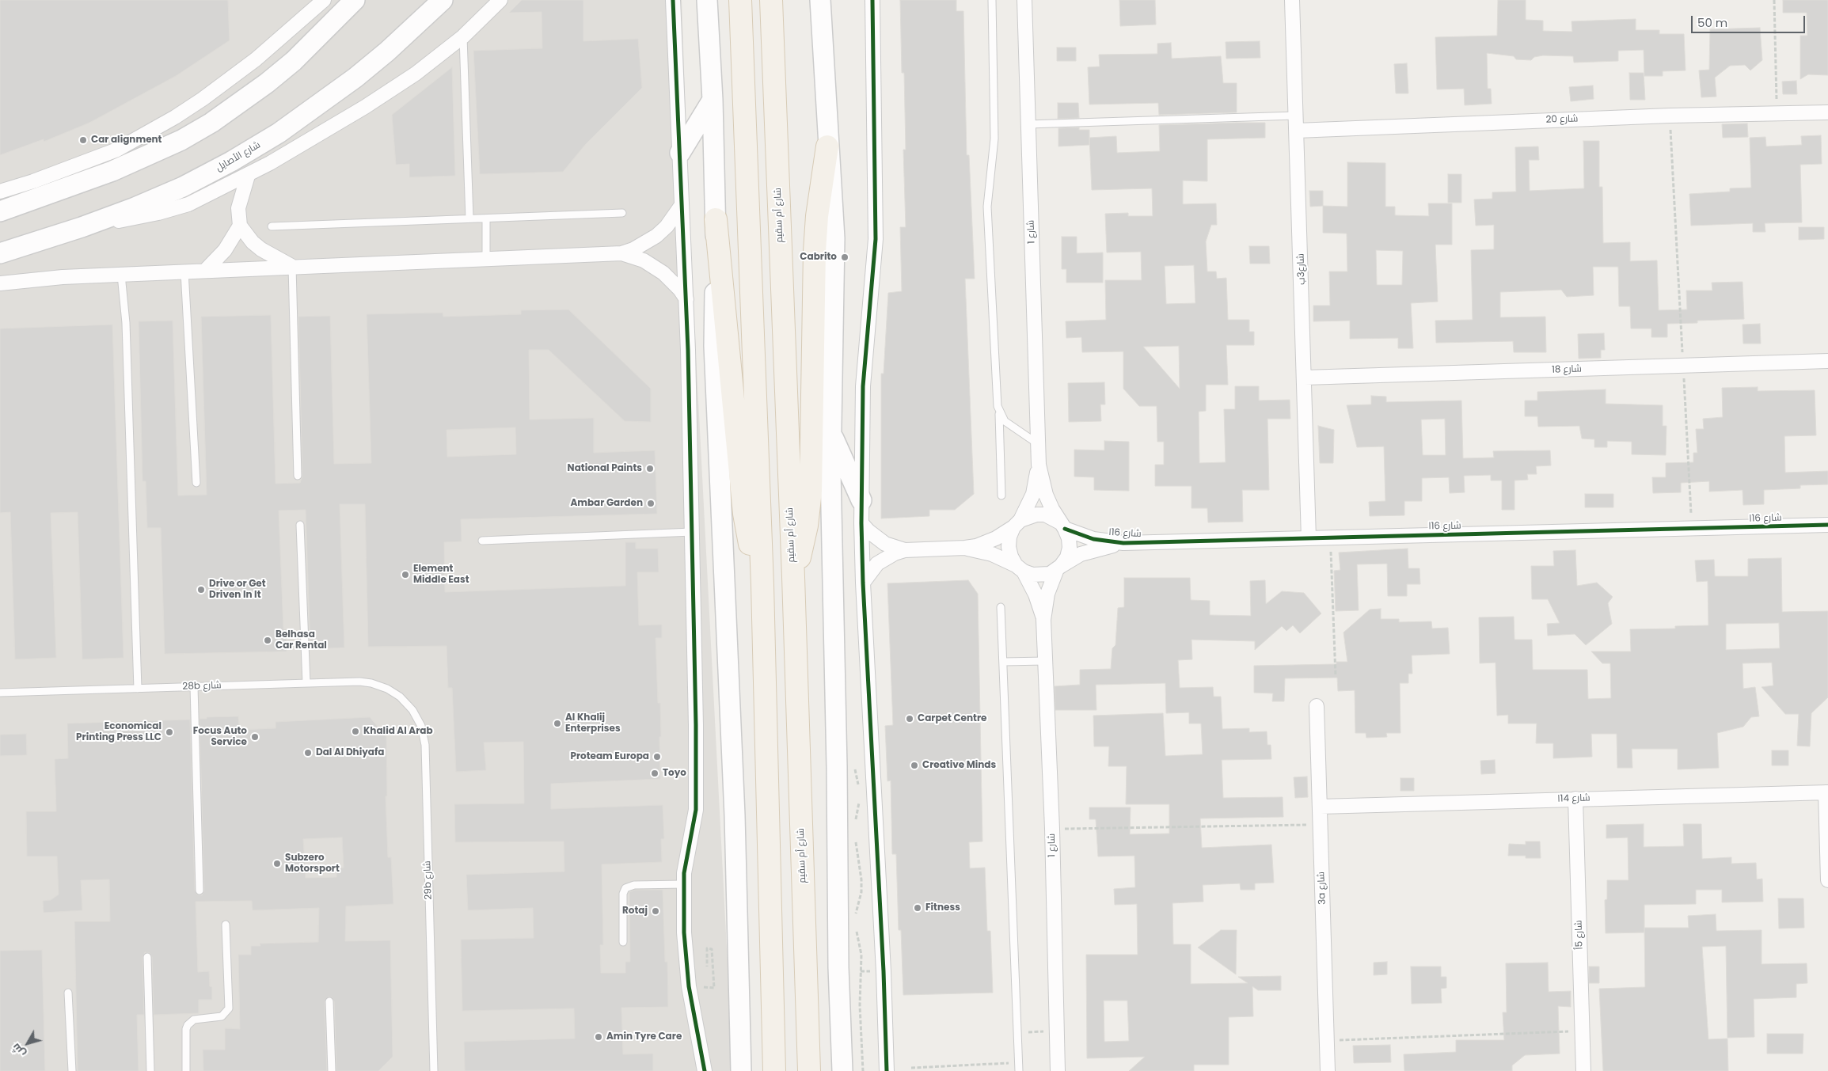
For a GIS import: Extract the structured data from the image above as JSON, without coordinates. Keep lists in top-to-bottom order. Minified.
{"streets":{"main road":["شارع الأصايل","شارع أم سقيم"],"street":["شارع 20","شارع 1","شارع3ب","شارع 18","شارع 16ا","شارع 14ا","3a شارع","شارع 5أ"],"lane":["28b شارع","29b شارع"]},"crossings":[["شارع 20","شارع3ب"],["شارع 1","شارع 16ا"],["شارع3ب","شارع 18"],["شارع3ب","شارع 16ا"],["28b شارع","29b شارع"],["شارع 14ا","3a شارع"],["شارع 14ا","شارع 5أ"]],"places":["Car alignment","Cabrito","National Paints","Ambar Garden","Element Middle East","Drive or Get Driven In It","Belhasa Car Rental","Carpet Centre","Al Khalij Enterprises","Khalid Al Arab","Economical Printing Press LLC","Focus Auto Service","Dal Al Dhiyafa","Proteam Europa","Creative Minds","Toyo","Subzero Motorsport","Fitness","Rotaj","Amin Tyre Care"],"scale_bar":"50 m","north":"bottom left"}
